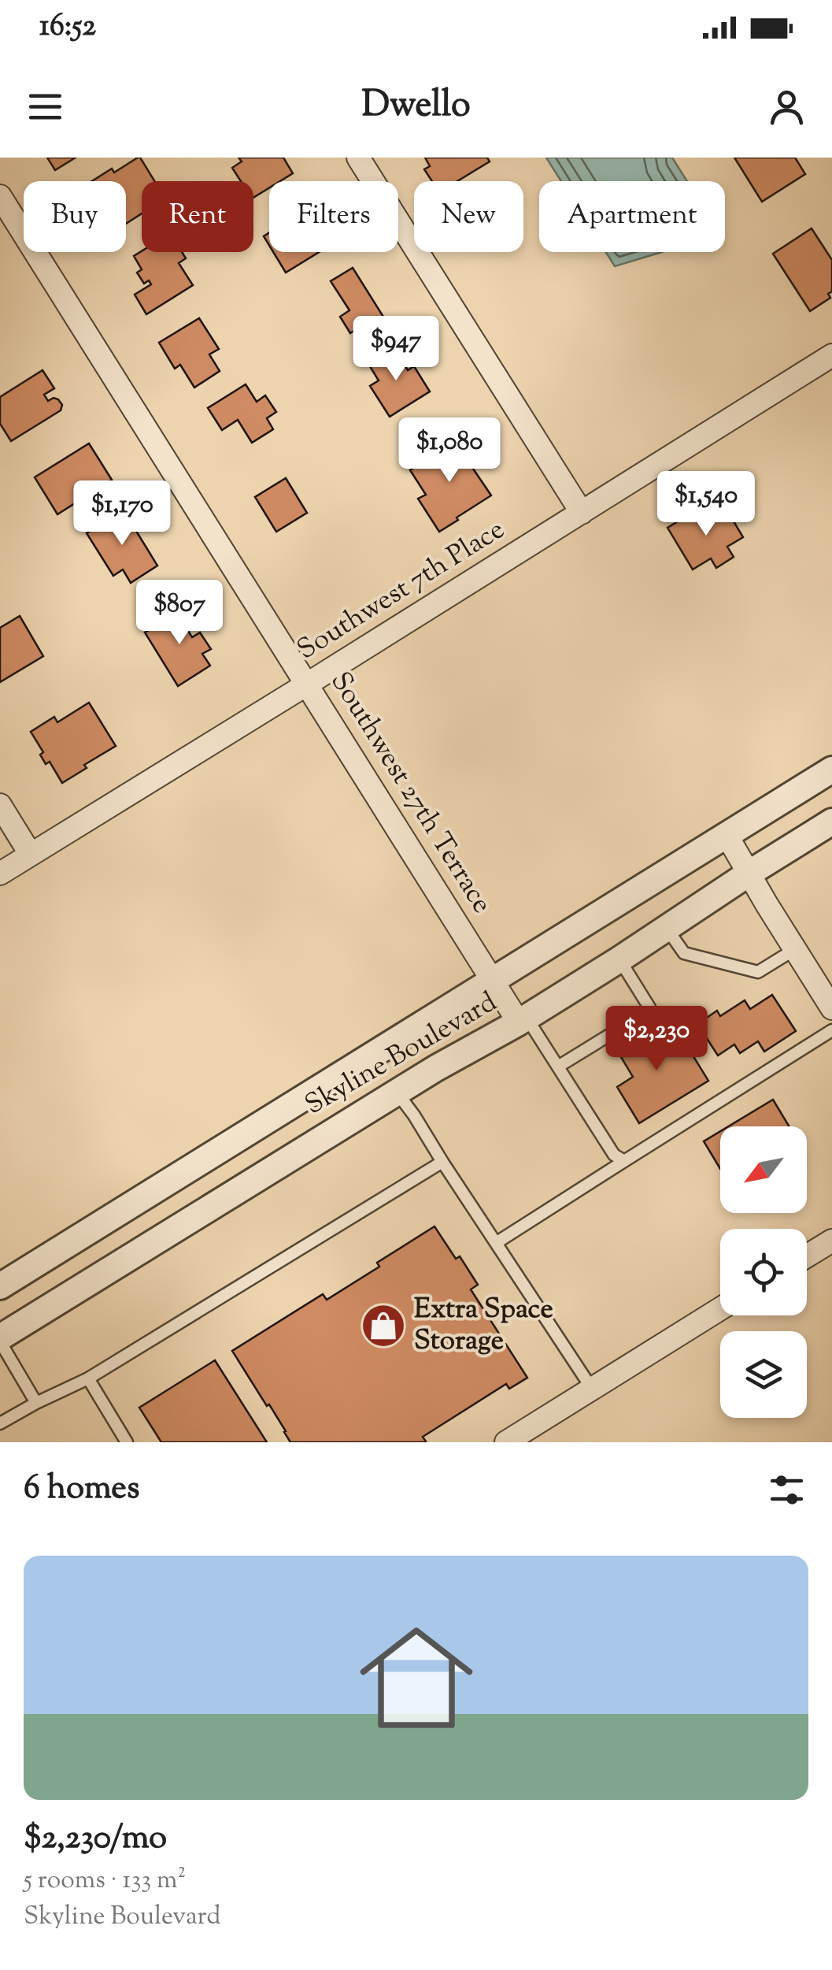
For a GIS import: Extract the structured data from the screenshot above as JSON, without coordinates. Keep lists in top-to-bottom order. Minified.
{"streets":{"street":["Southwest 7th Place","Southwest 27th Terrace","Skyline Boulevard"]},"crossings":[["Southwest 7th Place","Southwest 27th Terrace"],["Southwest 27th Terrace","Skyline Boulevard"]],"places":{"shop":["Extra Space Storage"]},"north":"bottom left","page":{"status":"16:52","header":"Dwello","chip":["Buy","Rent","Filters","New","Apartment"],"price":["$947","$1,080","$1,540","$1,170","$807","$2,230"],"heading":"6 homes","list":[{"name":"$2,230/mo","note":"5 rooms · 133 m² · Skyline Boulevard"}]}}
